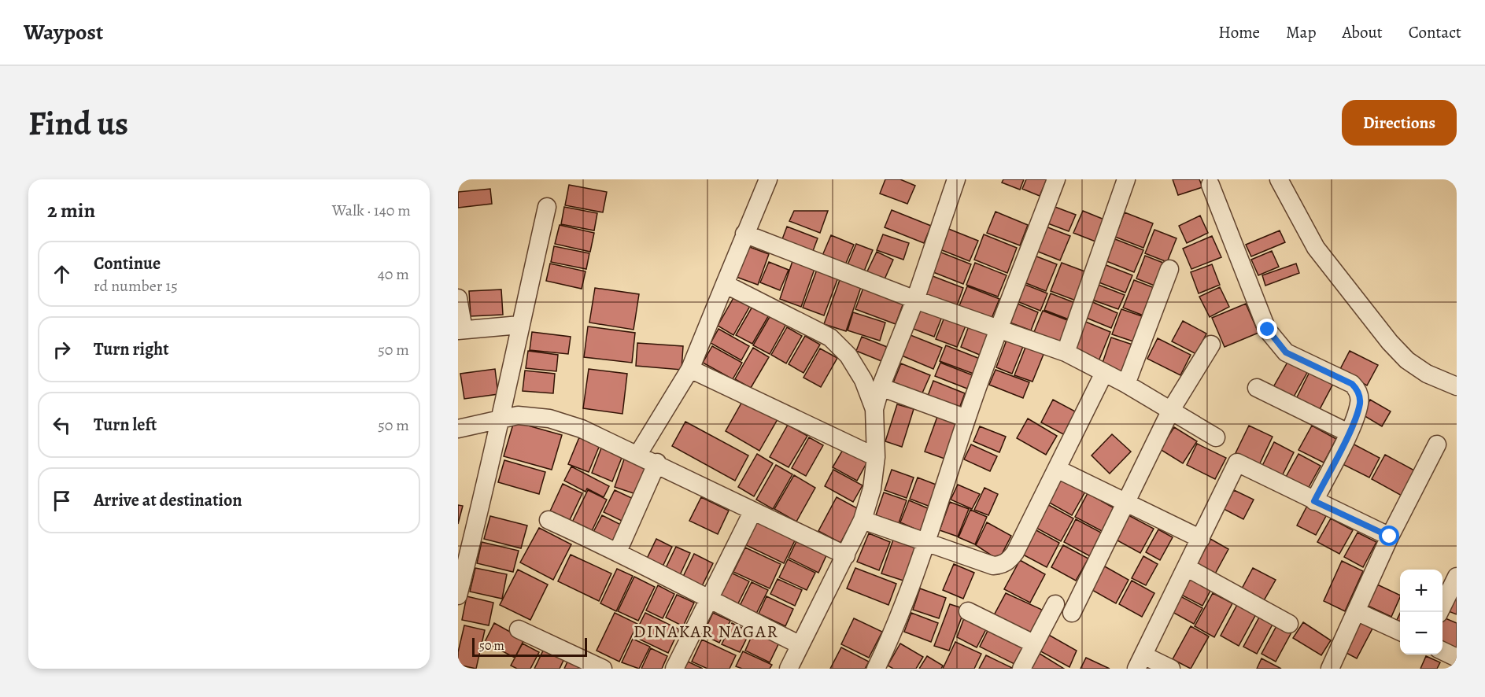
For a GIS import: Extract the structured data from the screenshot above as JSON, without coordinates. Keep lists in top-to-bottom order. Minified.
{"districts":["DINAKAR NAGAR"],"scale_bar":"50 m","page":{"header":"Waypost","nav":["Home","Map","About","Contact"],"buttons":"Directions","title":"Find us","heading":["2 min","Walk · 140 m"],"list":[["Continue","rd number 15","40 m"],["Turn right","50 m"],["Turn left","50 m"],"Arrive at destination"],"map_buttons":["+","−"],"scale":"50 m"}}
